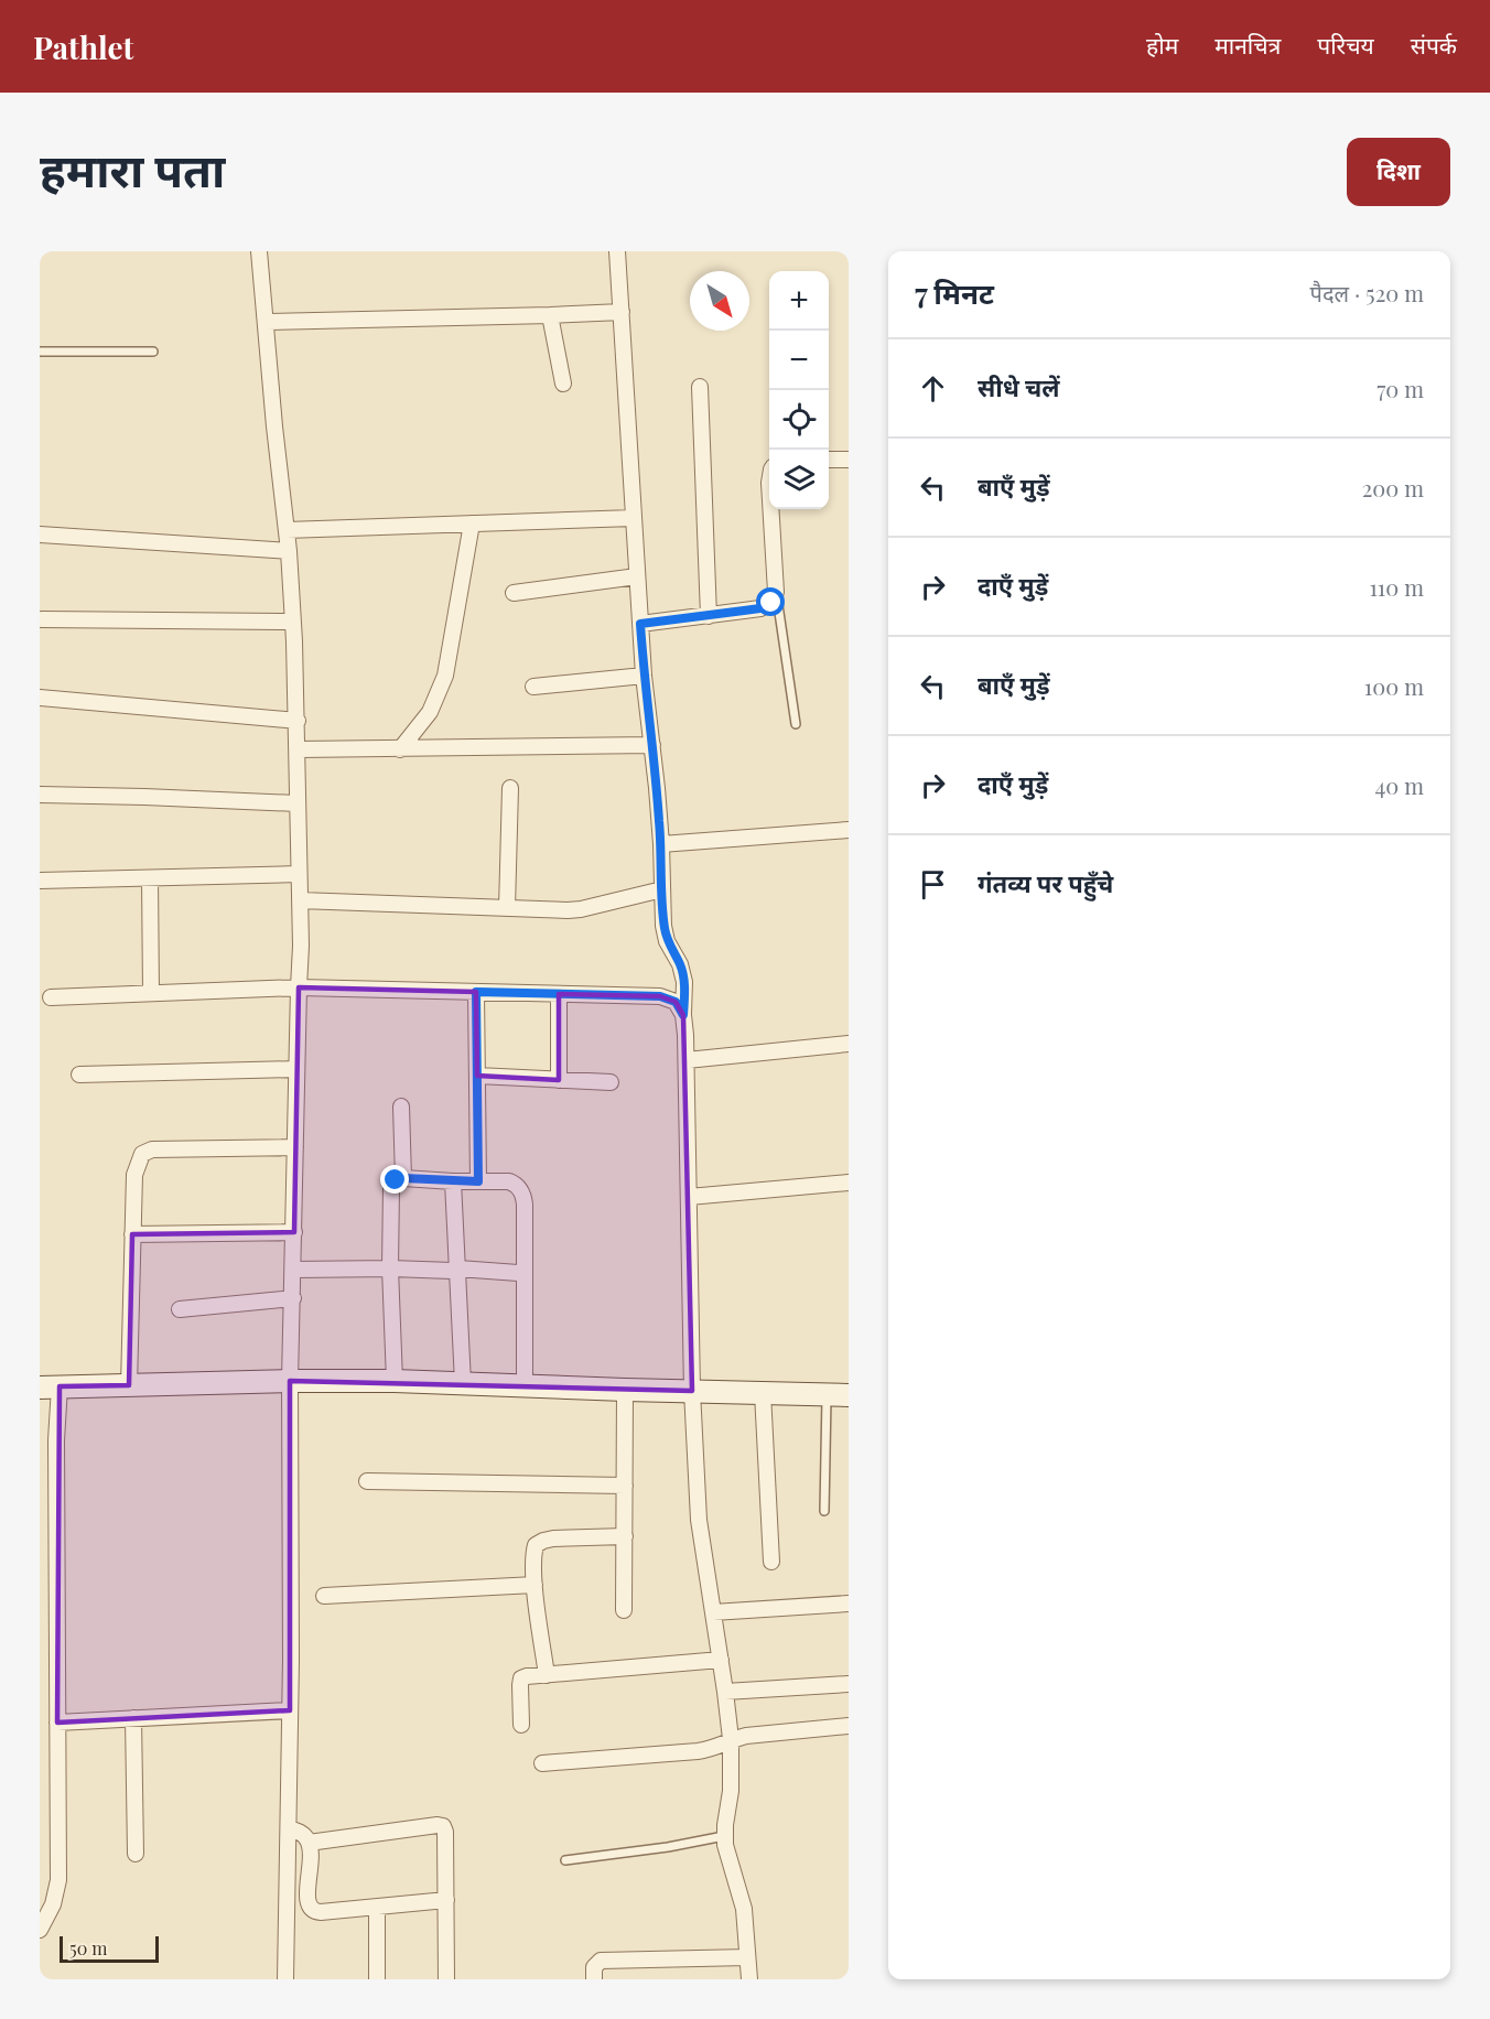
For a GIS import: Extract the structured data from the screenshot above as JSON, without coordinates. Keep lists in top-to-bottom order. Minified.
{"scale_bar":"50 m","north":"bottom right","page":{"header":"Pathlet","nav":["होम","मानचित्र","परिचय","संपर्क"],"title":"हमारा पता","buttons":"दिशा","heading":["7 मिनट","पैदल · 520 m"],"map_buttons":["+","−"],"list":[["सीधे चलें","70 m"],["बाएँ मुड़ें","200 m"],["दाएँ मुड़ें","110 m"],["बाएँ मुड़ें","100 m"],["दाएँ मुड़ें","40 m"],"गंतव्य पर पहुँचे"],"scale":"50 m"}}
